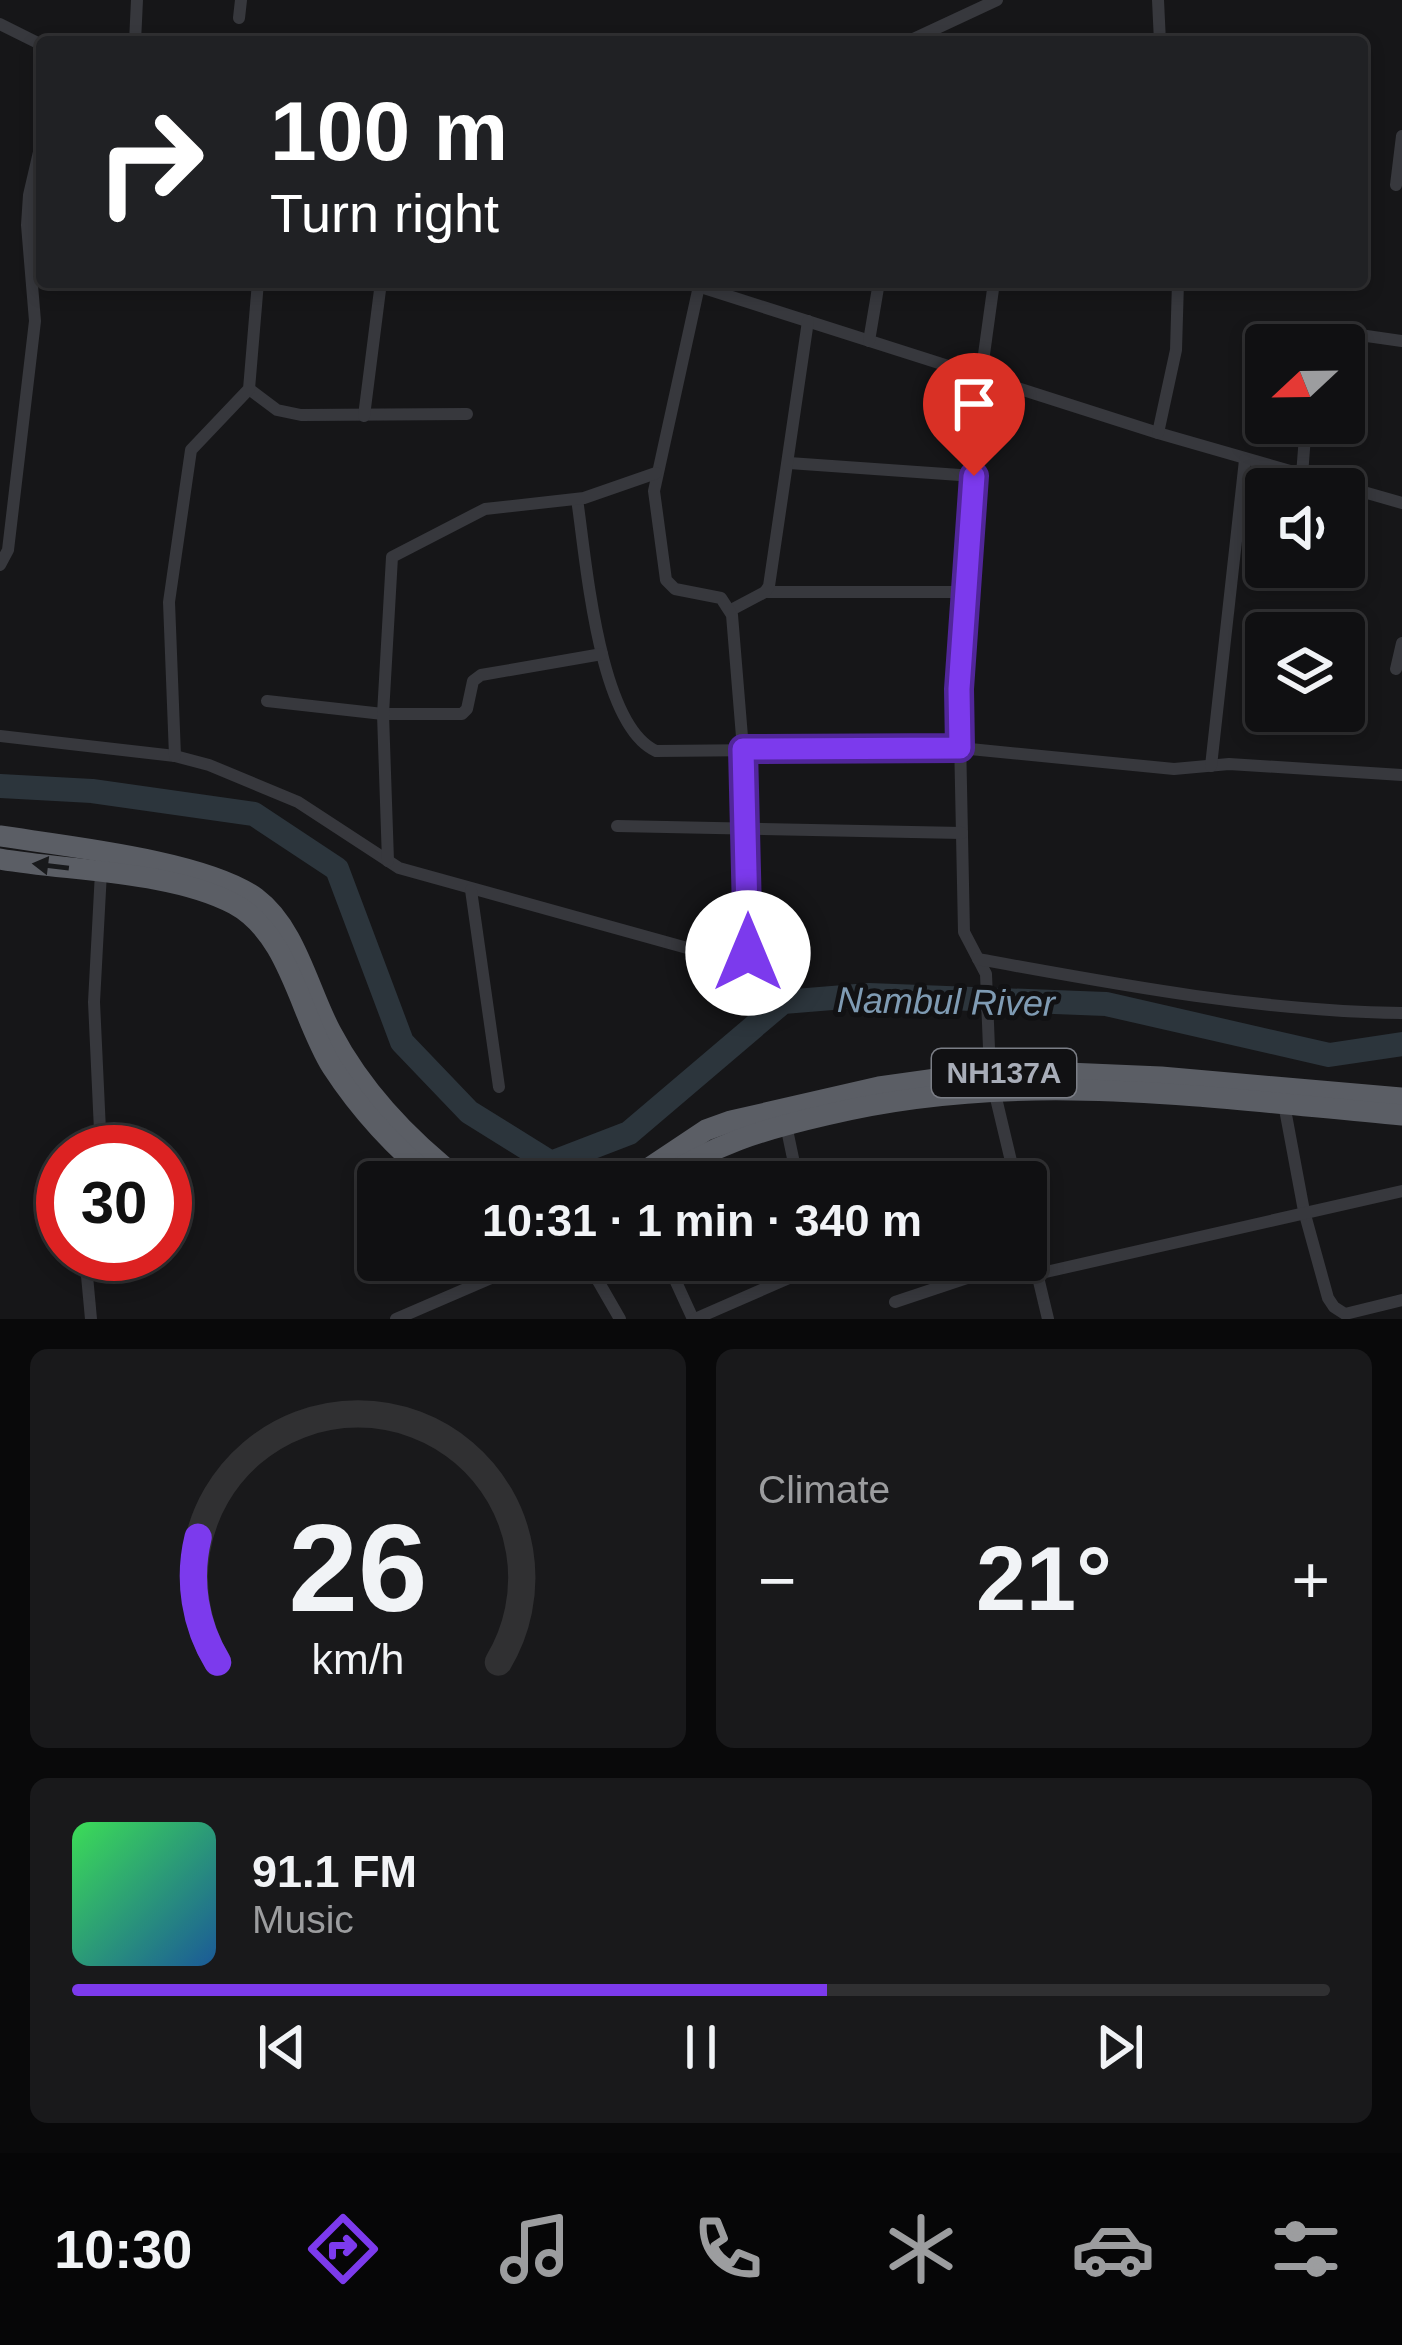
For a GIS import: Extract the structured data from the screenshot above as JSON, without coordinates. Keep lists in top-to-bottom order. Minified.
{"streets":{"highway":["NH137A"]},"water":["Nambul River"],"north":"left","page":{"turn":["100 m","Turn right"],"limit":"30","trip":"10:31 · 1 min · 340 m","tile":"Climate","heat":["−","21°","+"],"song":["91.1 FM","Music"],"tabs":"10:30","gauge":["26","km/h"]}}
